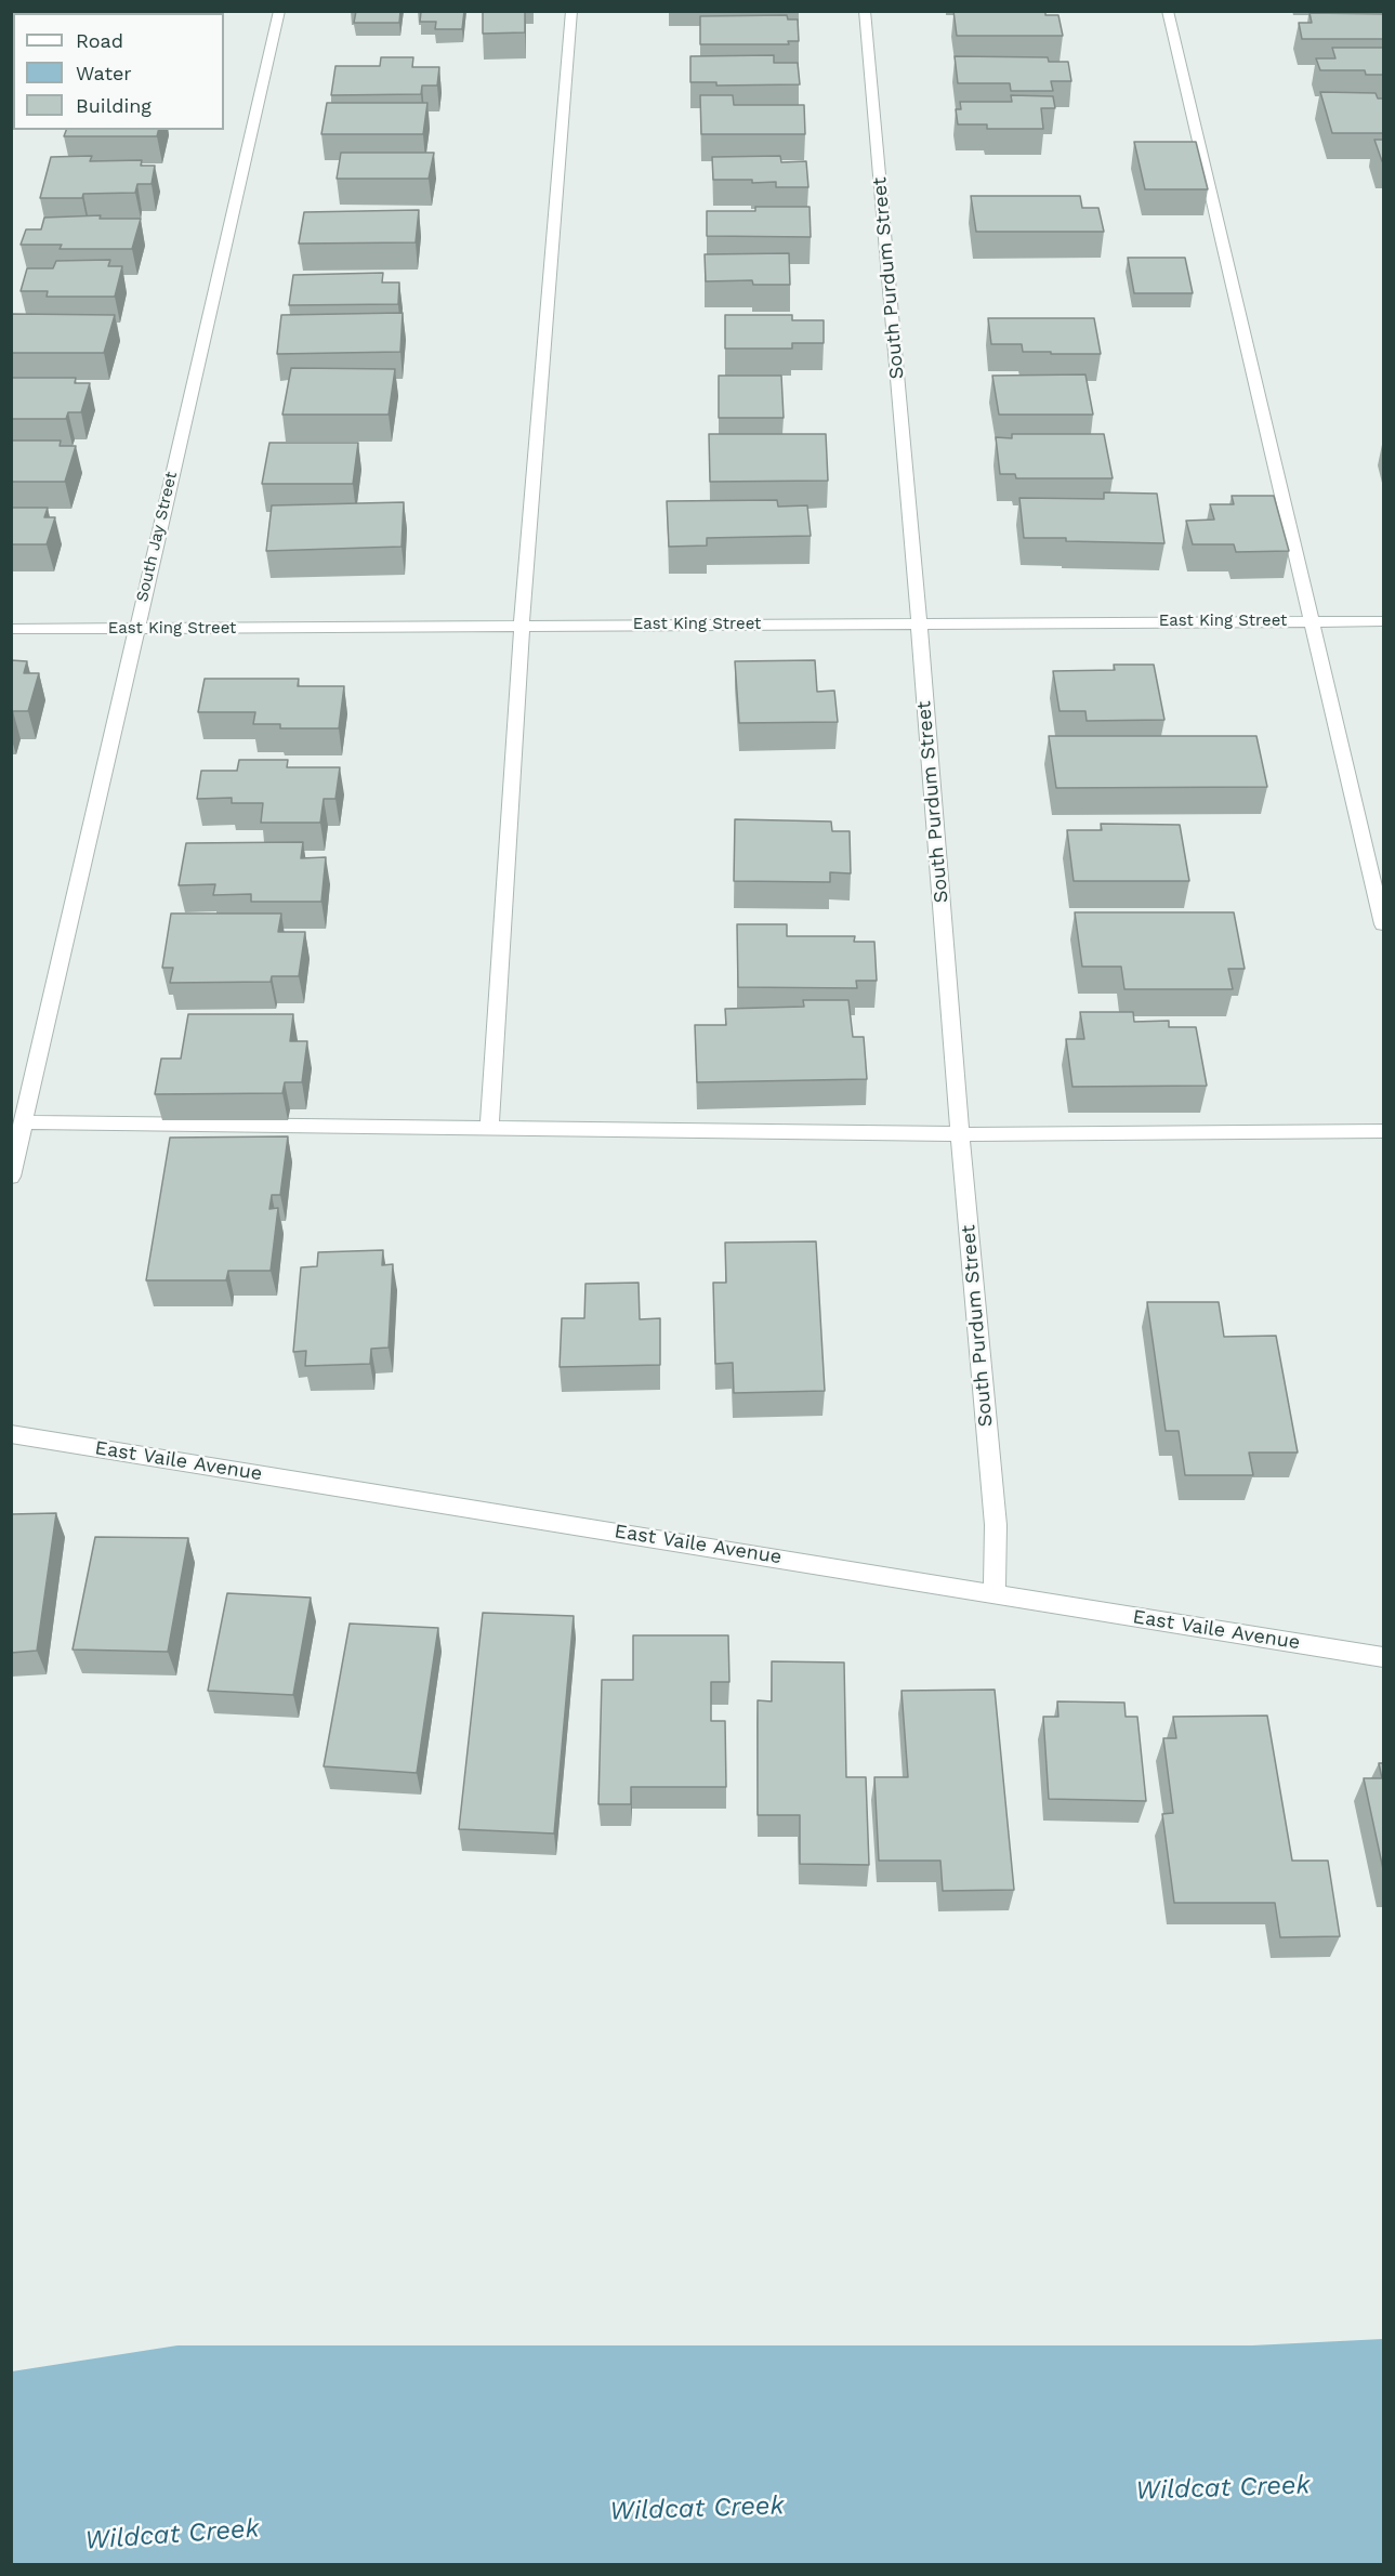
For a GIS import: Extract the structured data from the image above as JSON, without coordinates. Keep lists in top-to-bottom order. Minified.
{"streets":{"street":["South Purdum Street","South Jay Street","East King Street","East Vaile Avenue"]},"crossings":[["South Purdum Street","East King Street"],["South Purdum Street","East Vaile Avenue"],["South Jay Street","East King Street"]],"water":["Wildcat Creek"],"legend":["Road","Water","Building"]}
